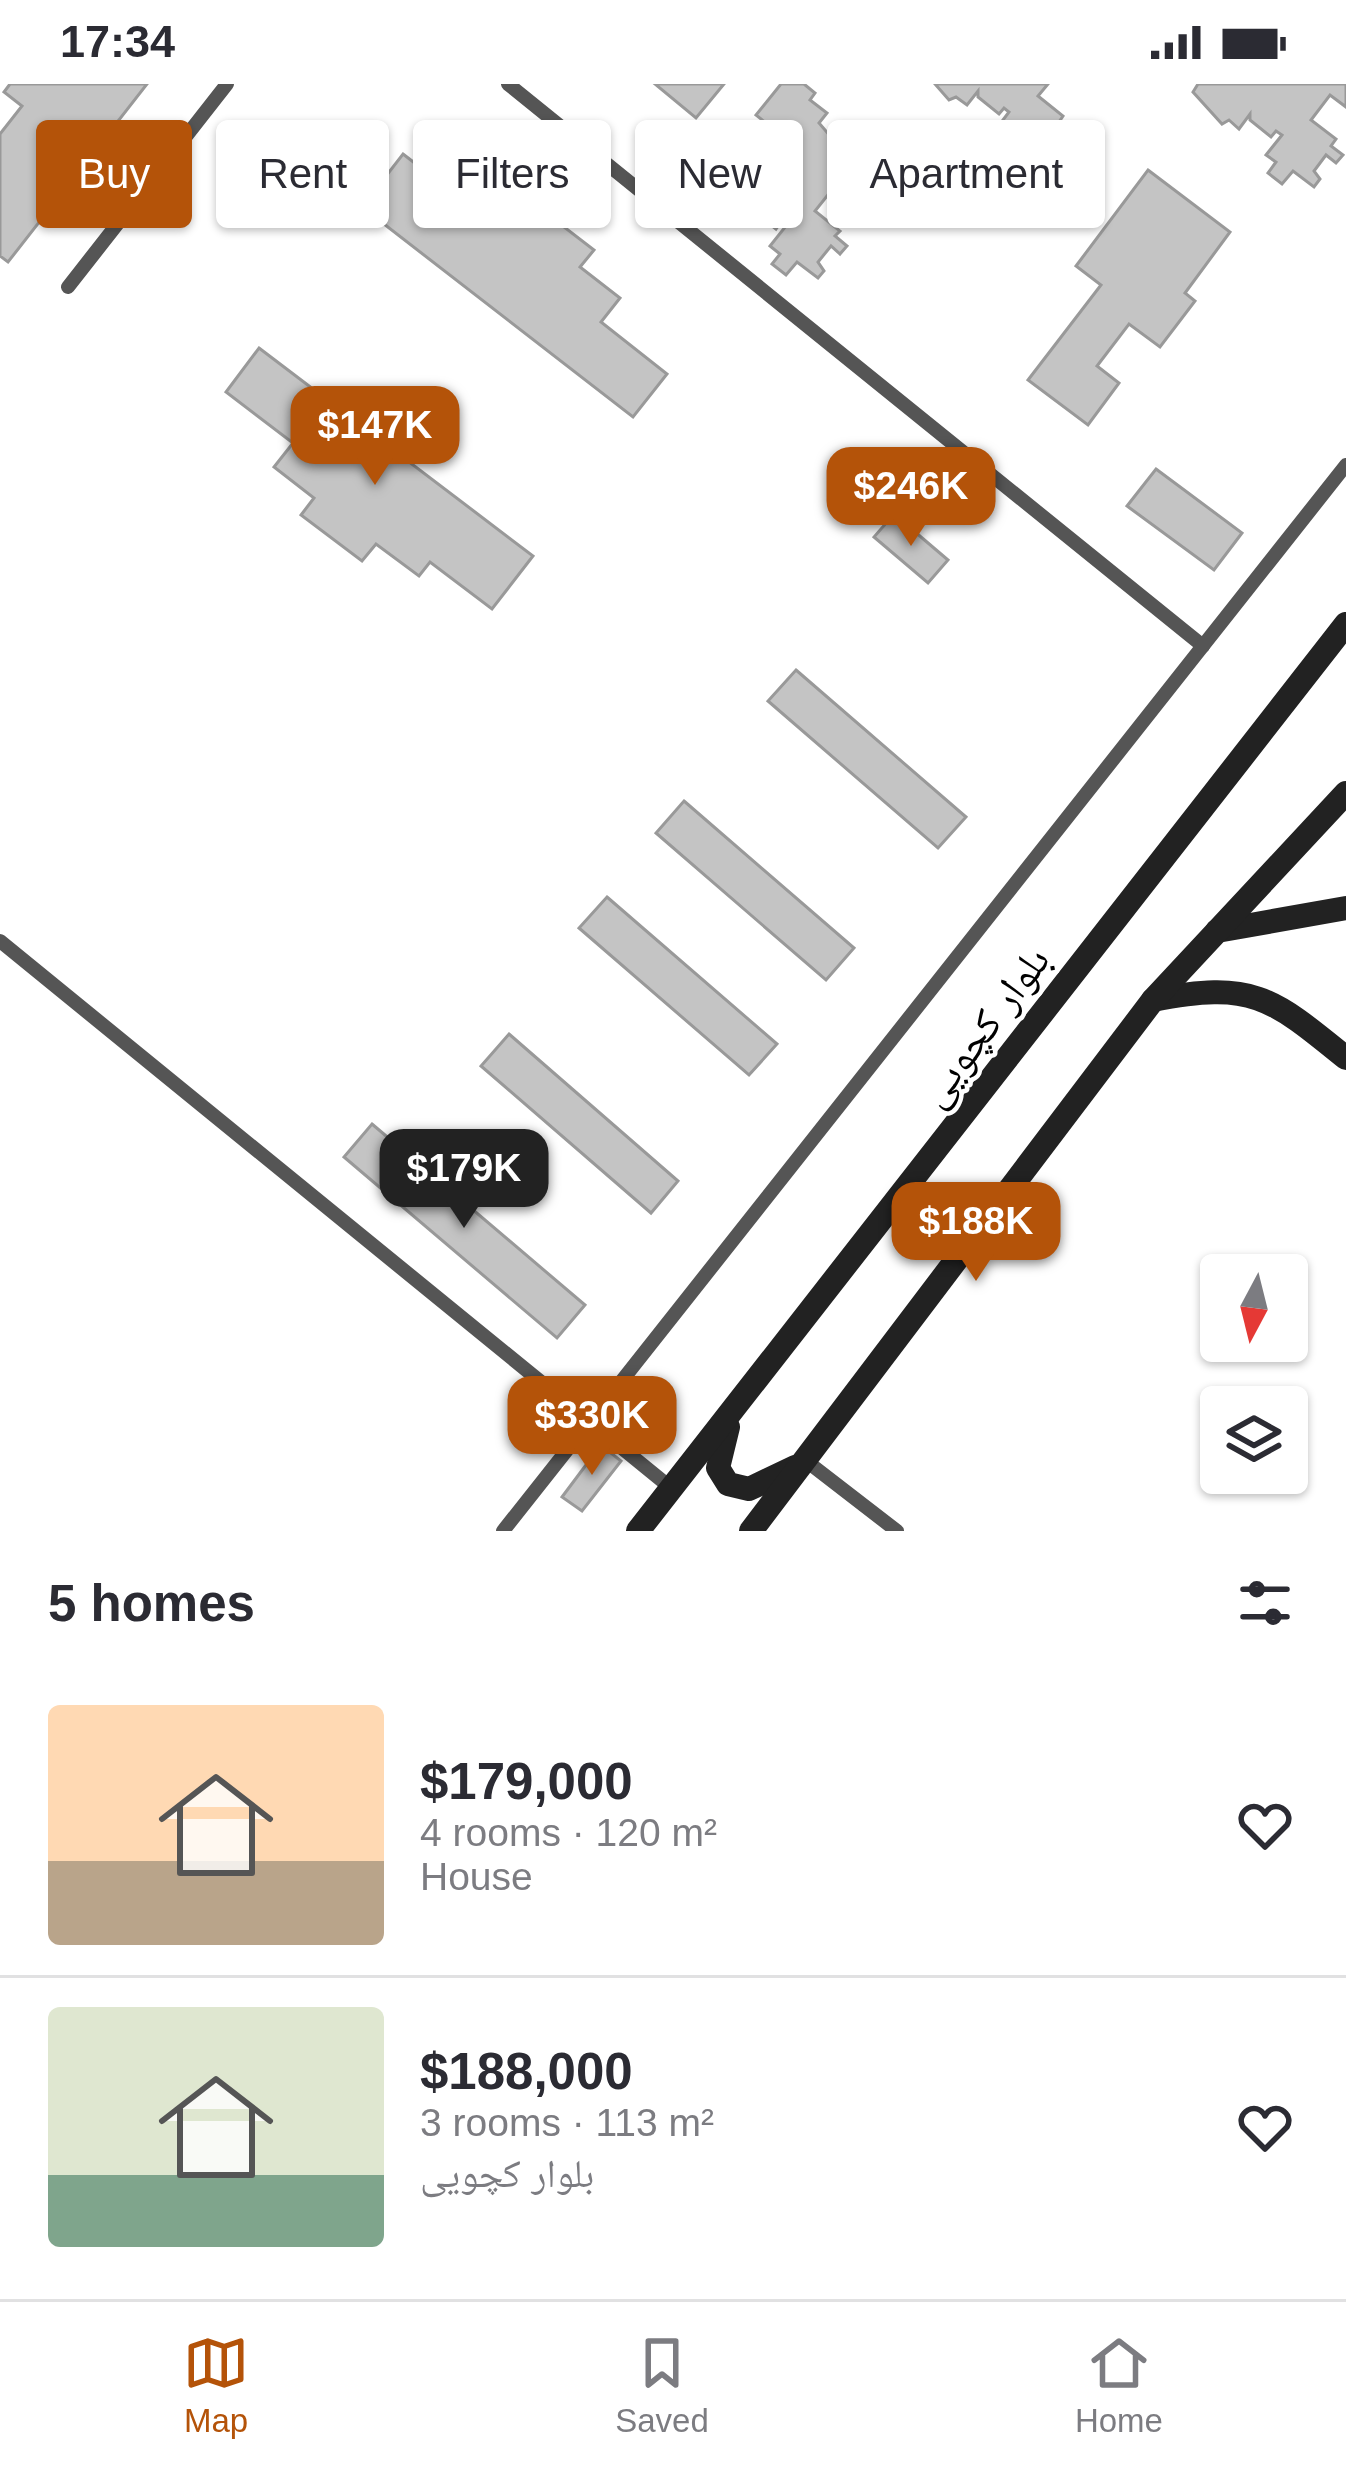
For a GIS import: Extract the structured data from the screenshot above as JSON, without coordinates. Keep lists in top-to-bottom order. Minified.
{"streets":{"main road":["بلوار کچویی"]},"north":"bottom","page":{"status":"17:34","chip":["Buy","Rent","Filters","New","Apartment"],"price":["$147K","$246K","$179K","$188K","$330K"],"heading":"5 homes","list":[{"name":"$179,000","note":"4 rooms · 120 m² · House"},{"name":"$188,000","note":"3 rooms · 113 m² · بلوار کچویی"}],"tabs":["Map","Saved","Home"]}}
